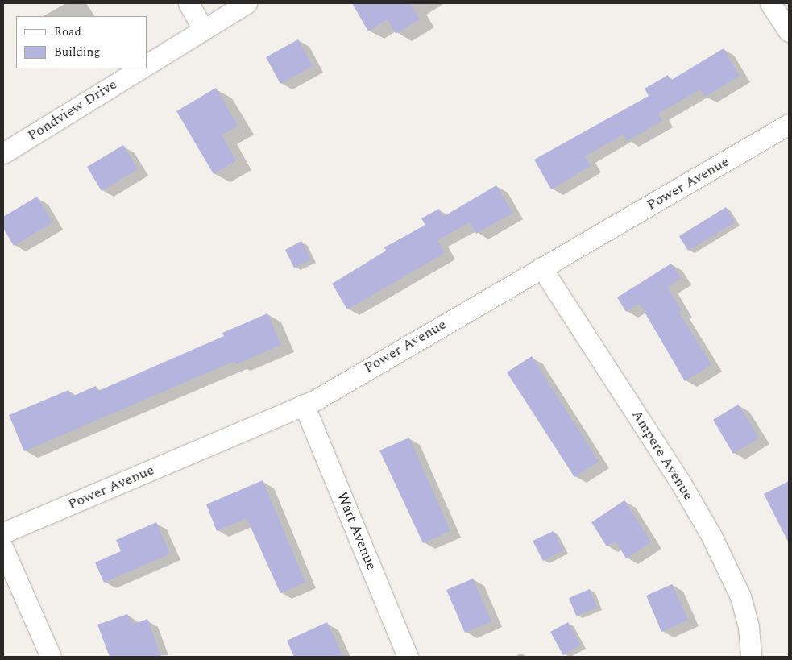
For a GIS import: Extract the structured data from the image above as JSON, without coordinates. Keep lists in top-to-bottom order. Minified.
{"streets":{"street":["Pondview Drive","Power Avenue","Ampere Avenue","Watt Avenue"]},"crossings":[["Power Avenue","Ampere Avenue"],["Power Avenue","Watt Avenue"]],"legend":["Road","Building"]}
